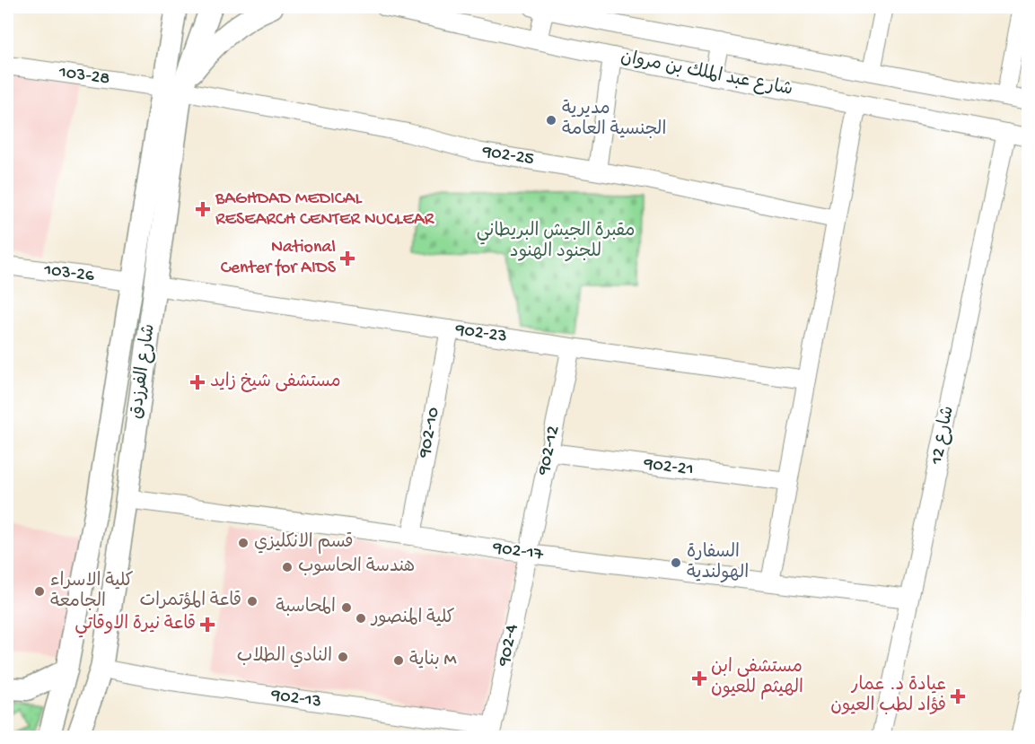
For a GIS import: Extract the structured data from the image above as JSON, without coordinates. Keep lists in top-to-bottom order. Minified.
{"streets":{"main road":["شارع الفرزدق"],"street":["شارع عبد الملك بن مروان","103-28","902-25","103-26","902-23","902-10","شارع 12","902-12","902-21","902-17","902-4","902-13"]},"crossings":[["شارع عبد الملك بن مروان","شارع 12"],["103-28","902-25"],["103-28","شارع الفرزدق"],["902-25","شارع الفرزدق"],["103-26","شارع الفرزدق"],["902-23","شارع الفرزدق"],["902-23","902-10"],["902-23","902-12"],["شارع الفرزدق","902-17"],["شارع الفرزدق","902-13"],["902-10","902-17"],["شارع 12","902-17"],["902-12","902-21"],["902-12","902-17"],["902-12","902-4"],["902-17","902-4"],["902-4","902-13"]],"parks":["مقبرة الجيش البريطاني للجنود الهنود"],"places":{"other":["مديرية الجنسية العامة","قسم الانكليزي","السفارة الهولندية","هندسة الحاسوب","كلية الاسراء الجامعة","قاعة المؤتمرات","المحاسبة","كلية المنصور","النادي الطلاب","بناية M"],"health":["BAGHDAD MEDICAL RESEARCH CENTER NUCLEAR","National Center for AIDS","مستشفى شيخ زايد","قاعة نيرة الاوقاتي","مستشفى ابن الهيثم للعيون","عيادة د. عمار فؤاد لطب العيون"]}}
